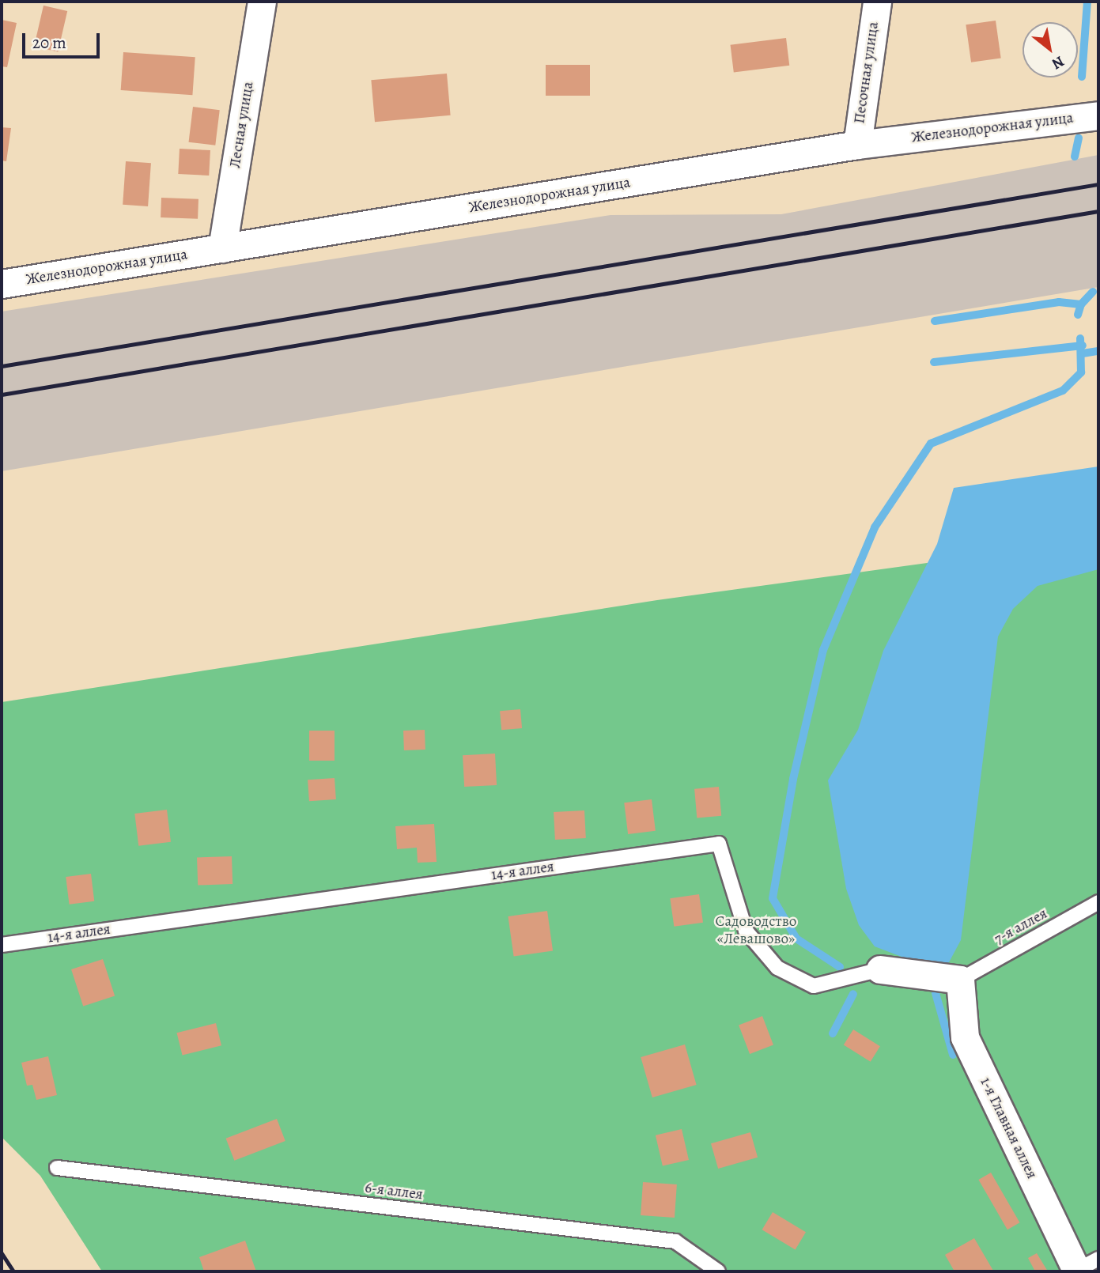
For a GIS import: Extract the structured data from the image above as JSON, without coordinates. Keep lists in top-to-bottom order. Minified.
{"streets":{"street":["Песочная улица","Лесная улица","Железнодорожная улица","14-я аллея","1-я Главная аллея"],"lane":["7-я аллея","6-я аллея"]},"crossings":[["Песочная улица","Железнодорожная улица"],["Лесная улица","Железнодорожная улица"],["14-я аллея","7-я аллея"],["14-я аллея","1-я Главная аллея"],["7-я аллея","1-я Главная аллея"]],"parks":["Садоводство «Левашово»"],"scale_bar":"20 m","north":"bottom right"}
